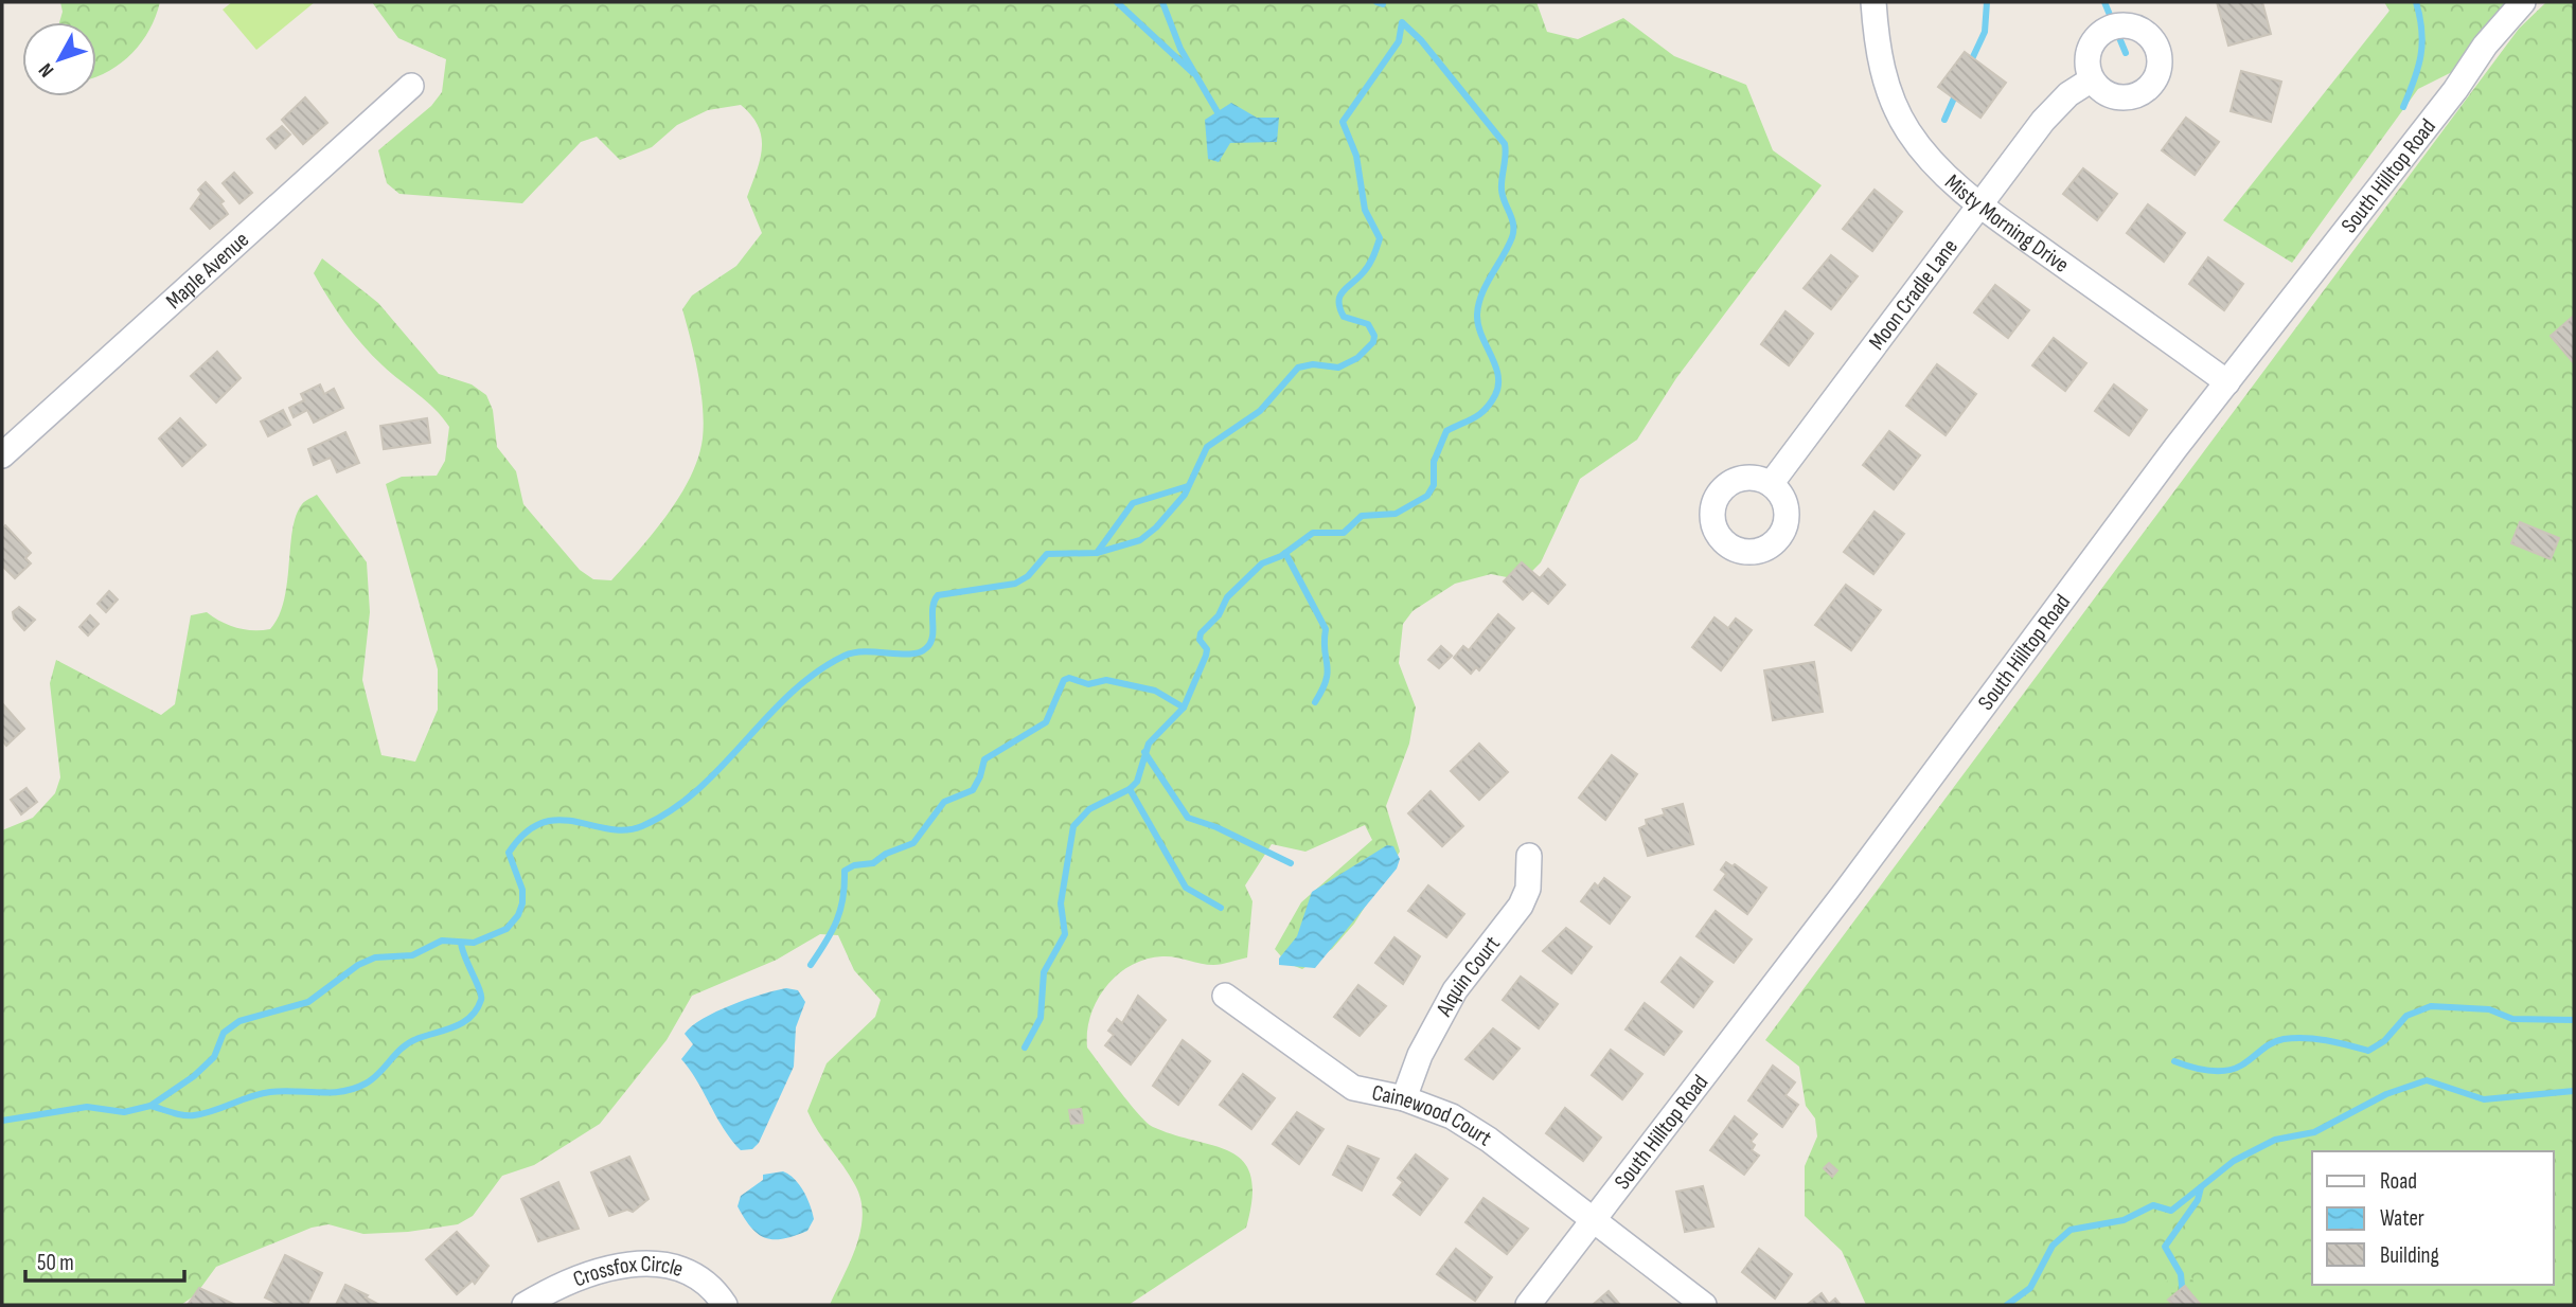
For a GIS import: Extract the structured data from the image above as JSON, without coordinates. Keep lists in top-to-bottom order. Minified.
{"streets":{"street":["South Hilltop Road","Misty Morning Drive","Maple Avenue","Moon Cradle Lane","Alquin Court","Cainewood Court","Crossfox Circle"]},"crossings":[["South Hilltop Road","Misty Morning Drive"],["South Hilltop Road","Cainewood Court"],["Misty Morning Drive","Moon Cradle Lane"],["Alquin Court","Cainewood Court"]],"legend":["Road","Water","Building"],"scale_bar":"50 m","north":"bottom left"}
